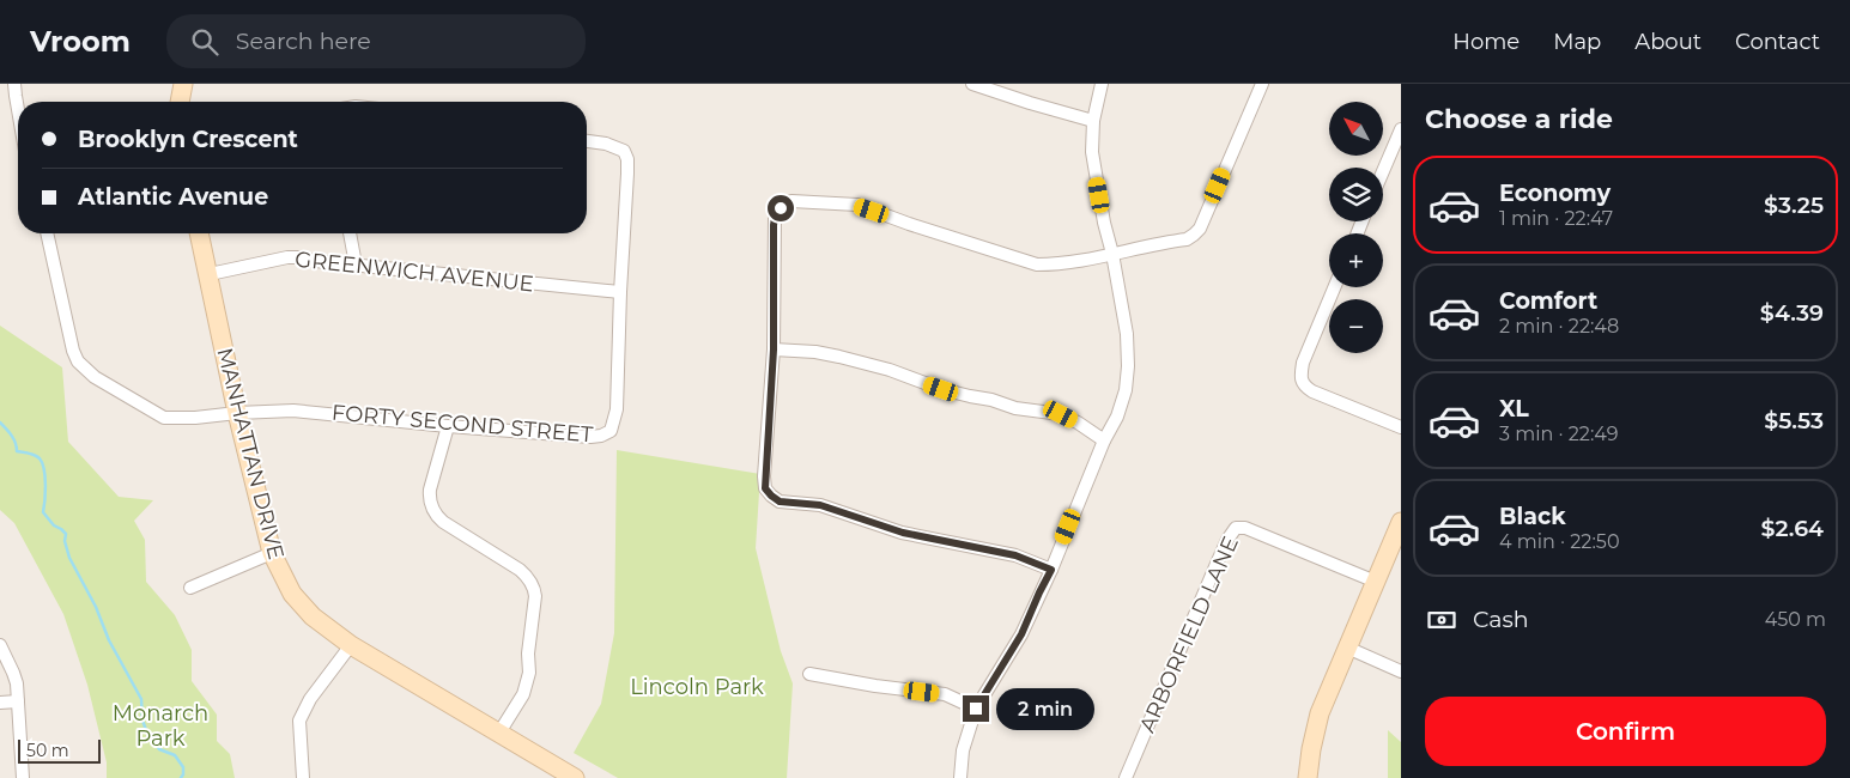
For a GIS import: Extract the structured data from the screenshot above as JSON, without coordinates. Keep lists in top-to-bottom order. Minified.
{"streets":{"street":["GREENWICH AVENUE","FORTY SECOND STREET","MANHATTAN DRIVE","ARBORFIELD LANE"]},"crossings":[["GREENWICH AVENUE","FORTY SECOND STREET"],["GREENWICH AVENUE","MANHATTAN DRIVE"],["FORTY SECOND STREET","MANHATTAN DRIVE"]],"parks":["Lincoln Park","Monarch Park"],"scale_bar":"50 m","north":"top left","page":{"header":"Vroom","search":"Search here","nav":["Home","Map","About","Contact"],"heading":"Choose a ride","map_buttons":["+","−"],"banner":["Brooklyn Crescent","Atlantic Avenue"],"list":[{"name":"Economy","note":"1 min · 22:47","value":"$3.25"},{"name":"Comfort","note":"2 min · 22:48","value":"$4.39"},{"name":"XL","note":"3 min · 22:49","value":"$5.53"},{"name":"Black","note":"4 min · 22:50","value":"$2.64"}],"pay":["Cash","450 m"],"buttons":"Confirm","bubble":"2 min","scale":"50 m"}}
